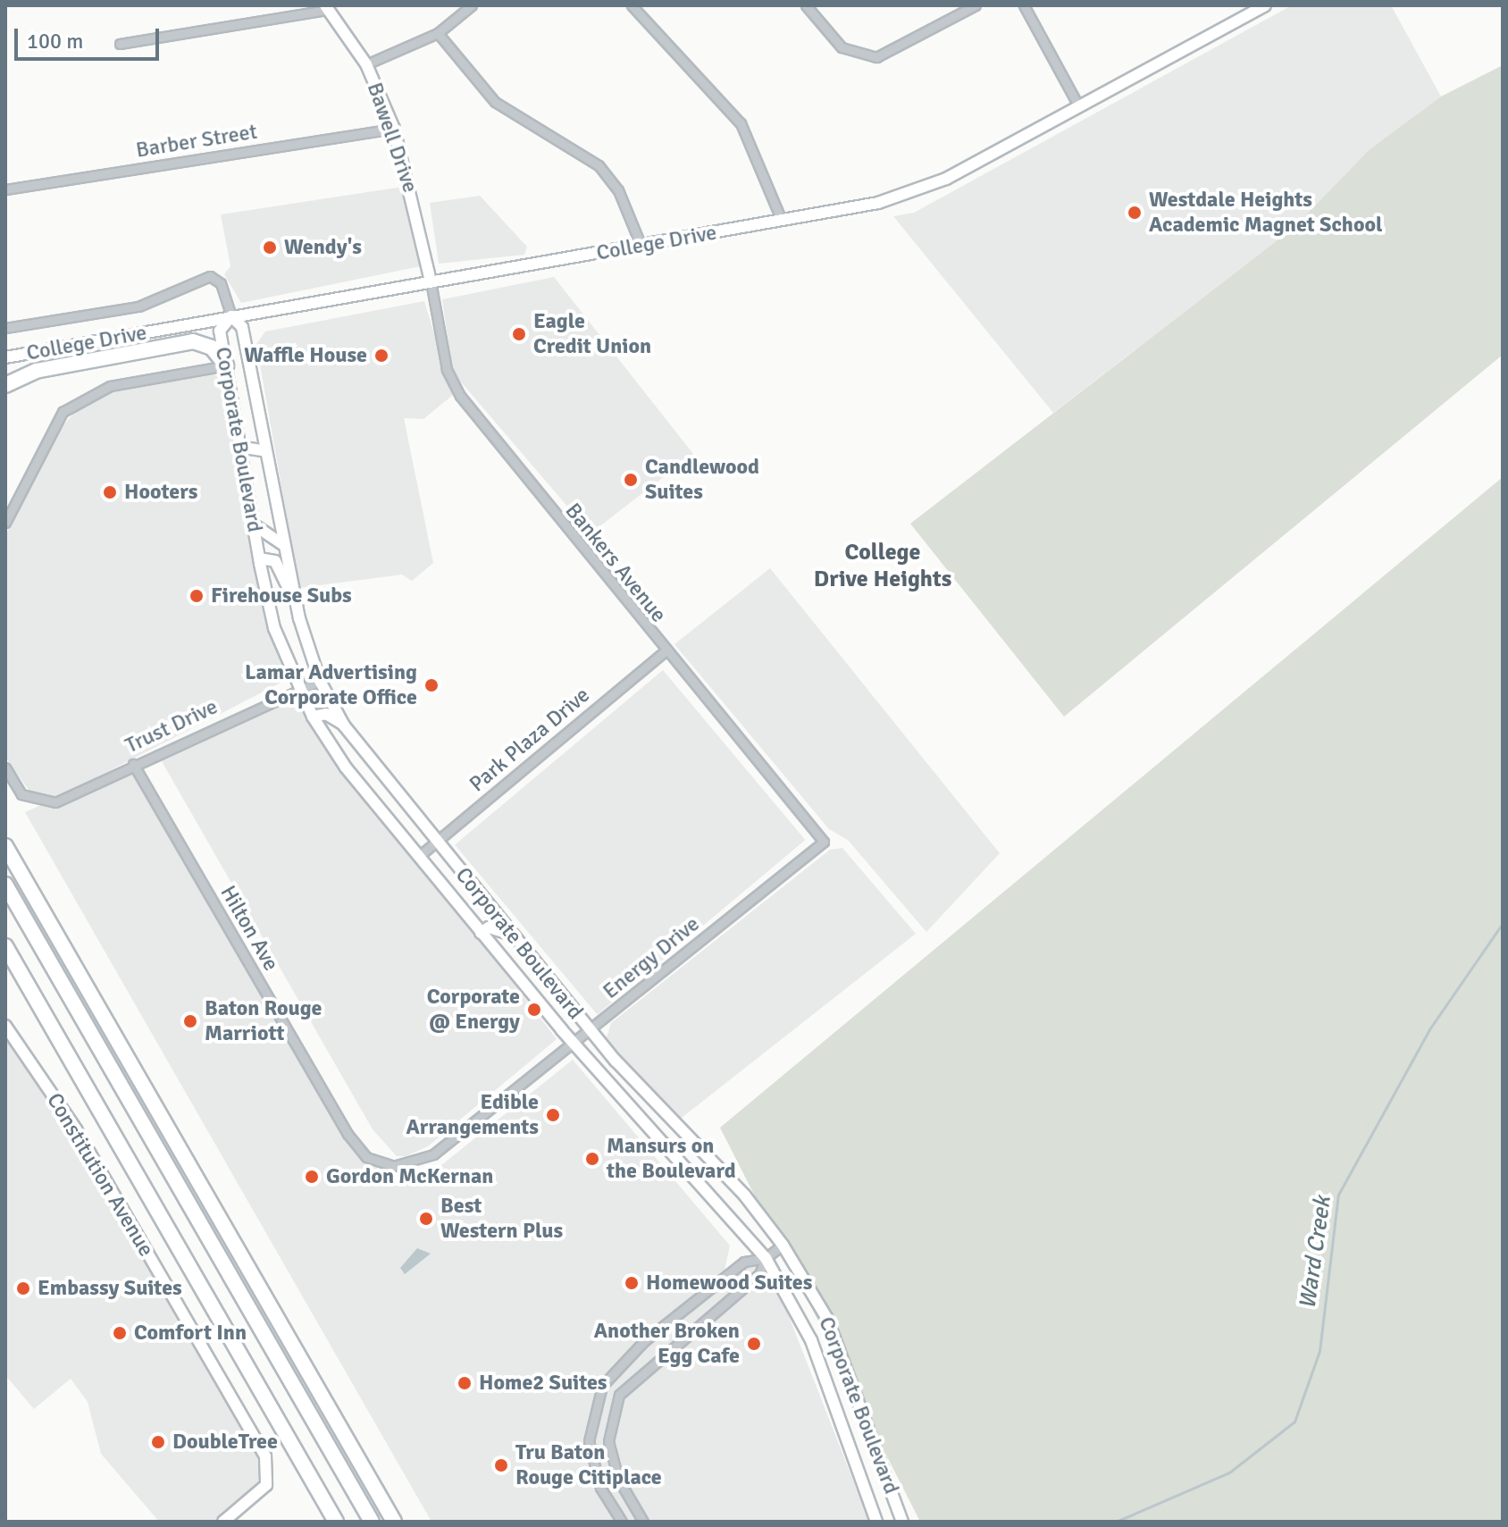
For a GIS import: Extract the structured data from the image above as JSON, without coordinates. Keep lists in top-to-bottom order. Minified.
{"streets":{"street":["Bawell Drive","Barber Street","College Drive","Corporate Boulevard","Bankers Avenue","Trust Drive","Park Plaza Drive","Hilton Ave","Energy Drive","Constitution Avenue"]},"crossings":[["Bawell Drive","Barber Street"],["Bawell Drive","College Drive"],["Bawell Drive","Bankers Avenue"],["College Drive","Corporate Boulevard"],["College Drive","Bankers Avenue"],["Corporate Boulevard","Trust Drive"],["Corporate Boulevard","Park Plaza Drive"],["Corporate Boulevard","Energy Drive"],["Bankers Avenue","Park Plaza Drive"],["Bankers Avenue","Energy Drive"],["Trust Drive","Hilton Ave"],["Hilton Ave","Energy Drive"]],"districts":["College Drive Heights"],"water":["Ward Creek"],"places":["Westdale Heights Academic Magnet School","Wendy's","Eagle Credit Union","Waffle House","Candlewood Suites","Hooters","Firehouse Subs","Lamar Advertising Corporate Office","Corporate @ Energy","Baton Rouge Marriott","Edible Arrangements","Mansurs on the Boulevard","Gordon McKernan","Best Western Plus","Homewood Suites","Embassy Suites","Comfort Inn","Another Broken Egg Cafe","Home2 Suites","DoubleTree","Tru Baton Rouge Citiplace"],"scale_bar":"100 m"}
